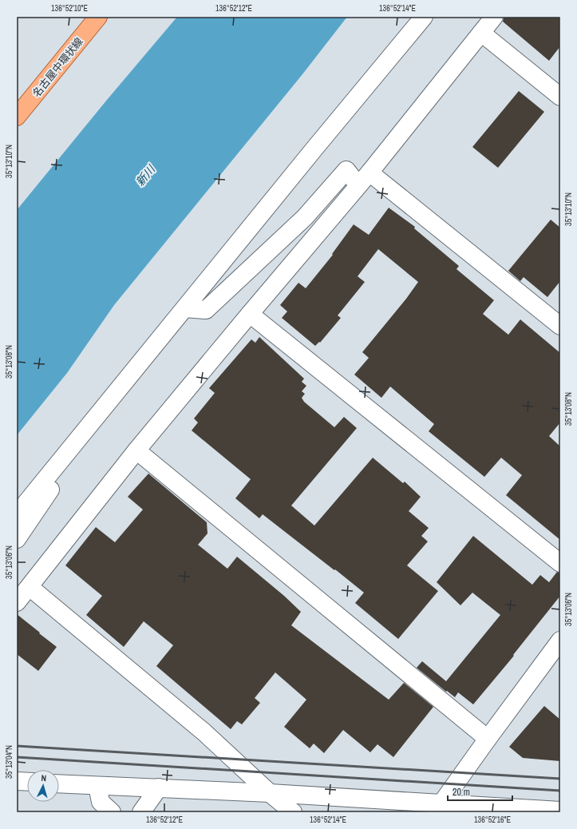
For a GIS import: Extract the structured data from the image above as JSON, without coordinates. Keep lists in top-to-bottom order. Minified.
{"streets":{"main road":["名古屋中環状線"]},"water":["新川"],"scale_bar":"20 m","north":"top","coordinates":["136°52'10\"E","136°52'12\"E","136°52'14\"E","35°13'10\"N","35°13'08\"N","35°13'06\"N","35°13'04\"N","136°52'16\"E"]}
